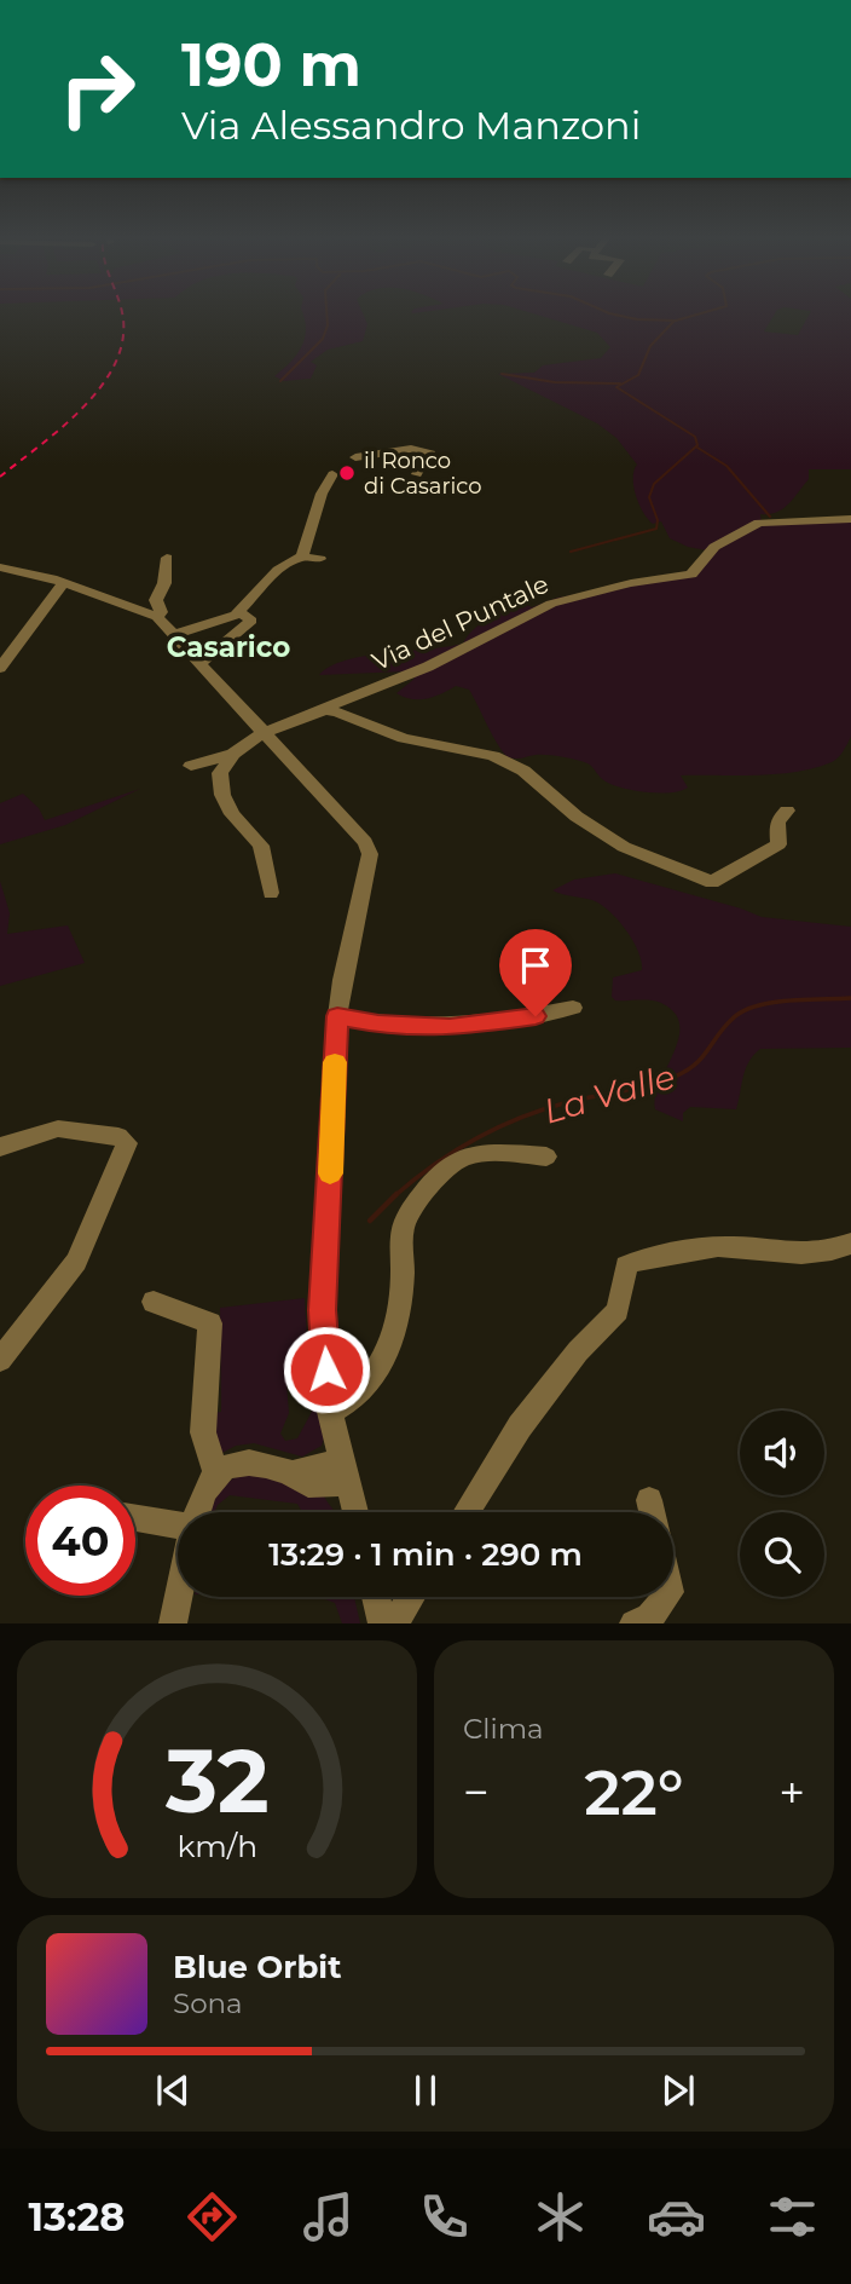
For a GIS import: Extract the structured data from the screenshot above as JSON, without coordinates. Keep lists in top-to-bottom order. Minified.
{"streets":{"street":["Via del Puntale"]},"districts":["Casarico"],"water":["La Valle"],"places":["il Ronco di Casarico"],"page":{"turn":["190 m","Via Alessandro Manzoni"],"limit":"40","trip":"13:29 · 1 min · 290 m","tile":"Clima","heat":["−","22°","+"],"song":["Blue Orbit","Sona"],"tabs":"13:28","gauge":["32","km/h"]}}
